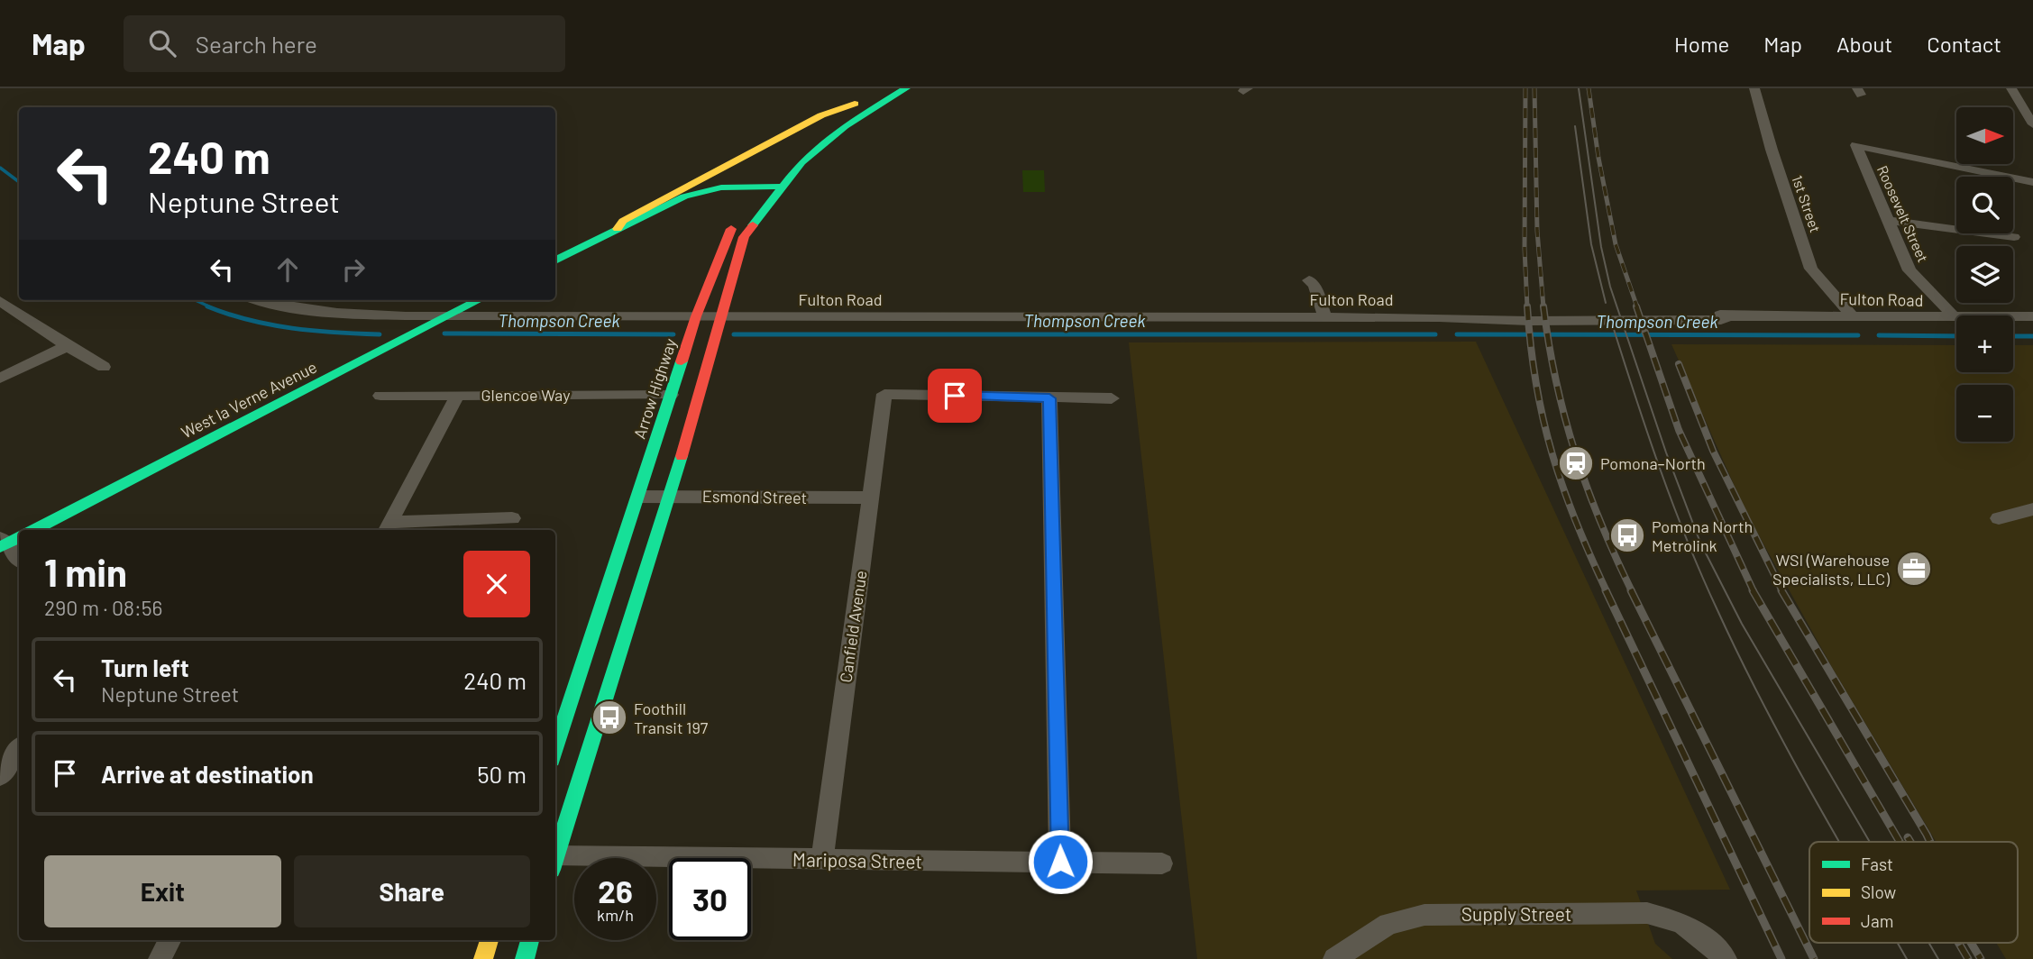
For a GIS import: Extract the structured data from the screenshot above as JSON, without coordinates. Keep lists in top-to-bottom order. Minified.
{"streets":{"main road":["Arrow Highway","West la Verne Avenue"],"street":["1st Street","Roosevelt Street","Fulton Road","Glencoe Way","Esmond Street","Canfield Avenue","Mariposa Street","Supply Street"]},"crossings":[["1st Street","Fulton Road"],["Roosevelt Street","Fulton Road"],["Fulton Road","Arrow Highway"],["Fulton Road","West la Verne Avenue"],["Arrow Highway","Glencoe Way"],["Arrow Highway","Esmond Street"],["Esmond Street","Canfield Avenue"],["Canfield Avenue","Mariposa Street"]],"water":["Thompson Creek"],"places":{"station":["Pomona–North"],"bus stop":["Pomona North Metrolink","Foothill Transit 197"],"office":["WSI (Warehouse Specialists, LLC)"]},"legend":["Fast","Slow","Jam"],"north":"right","page":{"header":"Map","search":"Search here","nav":["Home","Map","About","Contact"],"map_buttons":["+","−"],"turn":["240 m","Neptune Street"],"heading":["1 min","290 m · 08:56"],"list":[{"name":"Turn left","note":"Neptune Street","value":"240 m"},{"name":"Arrive at destination","value":"50 m"}],"buttons":["Exit","Share"],"speed":"26 km/h","limit":"30"}}
